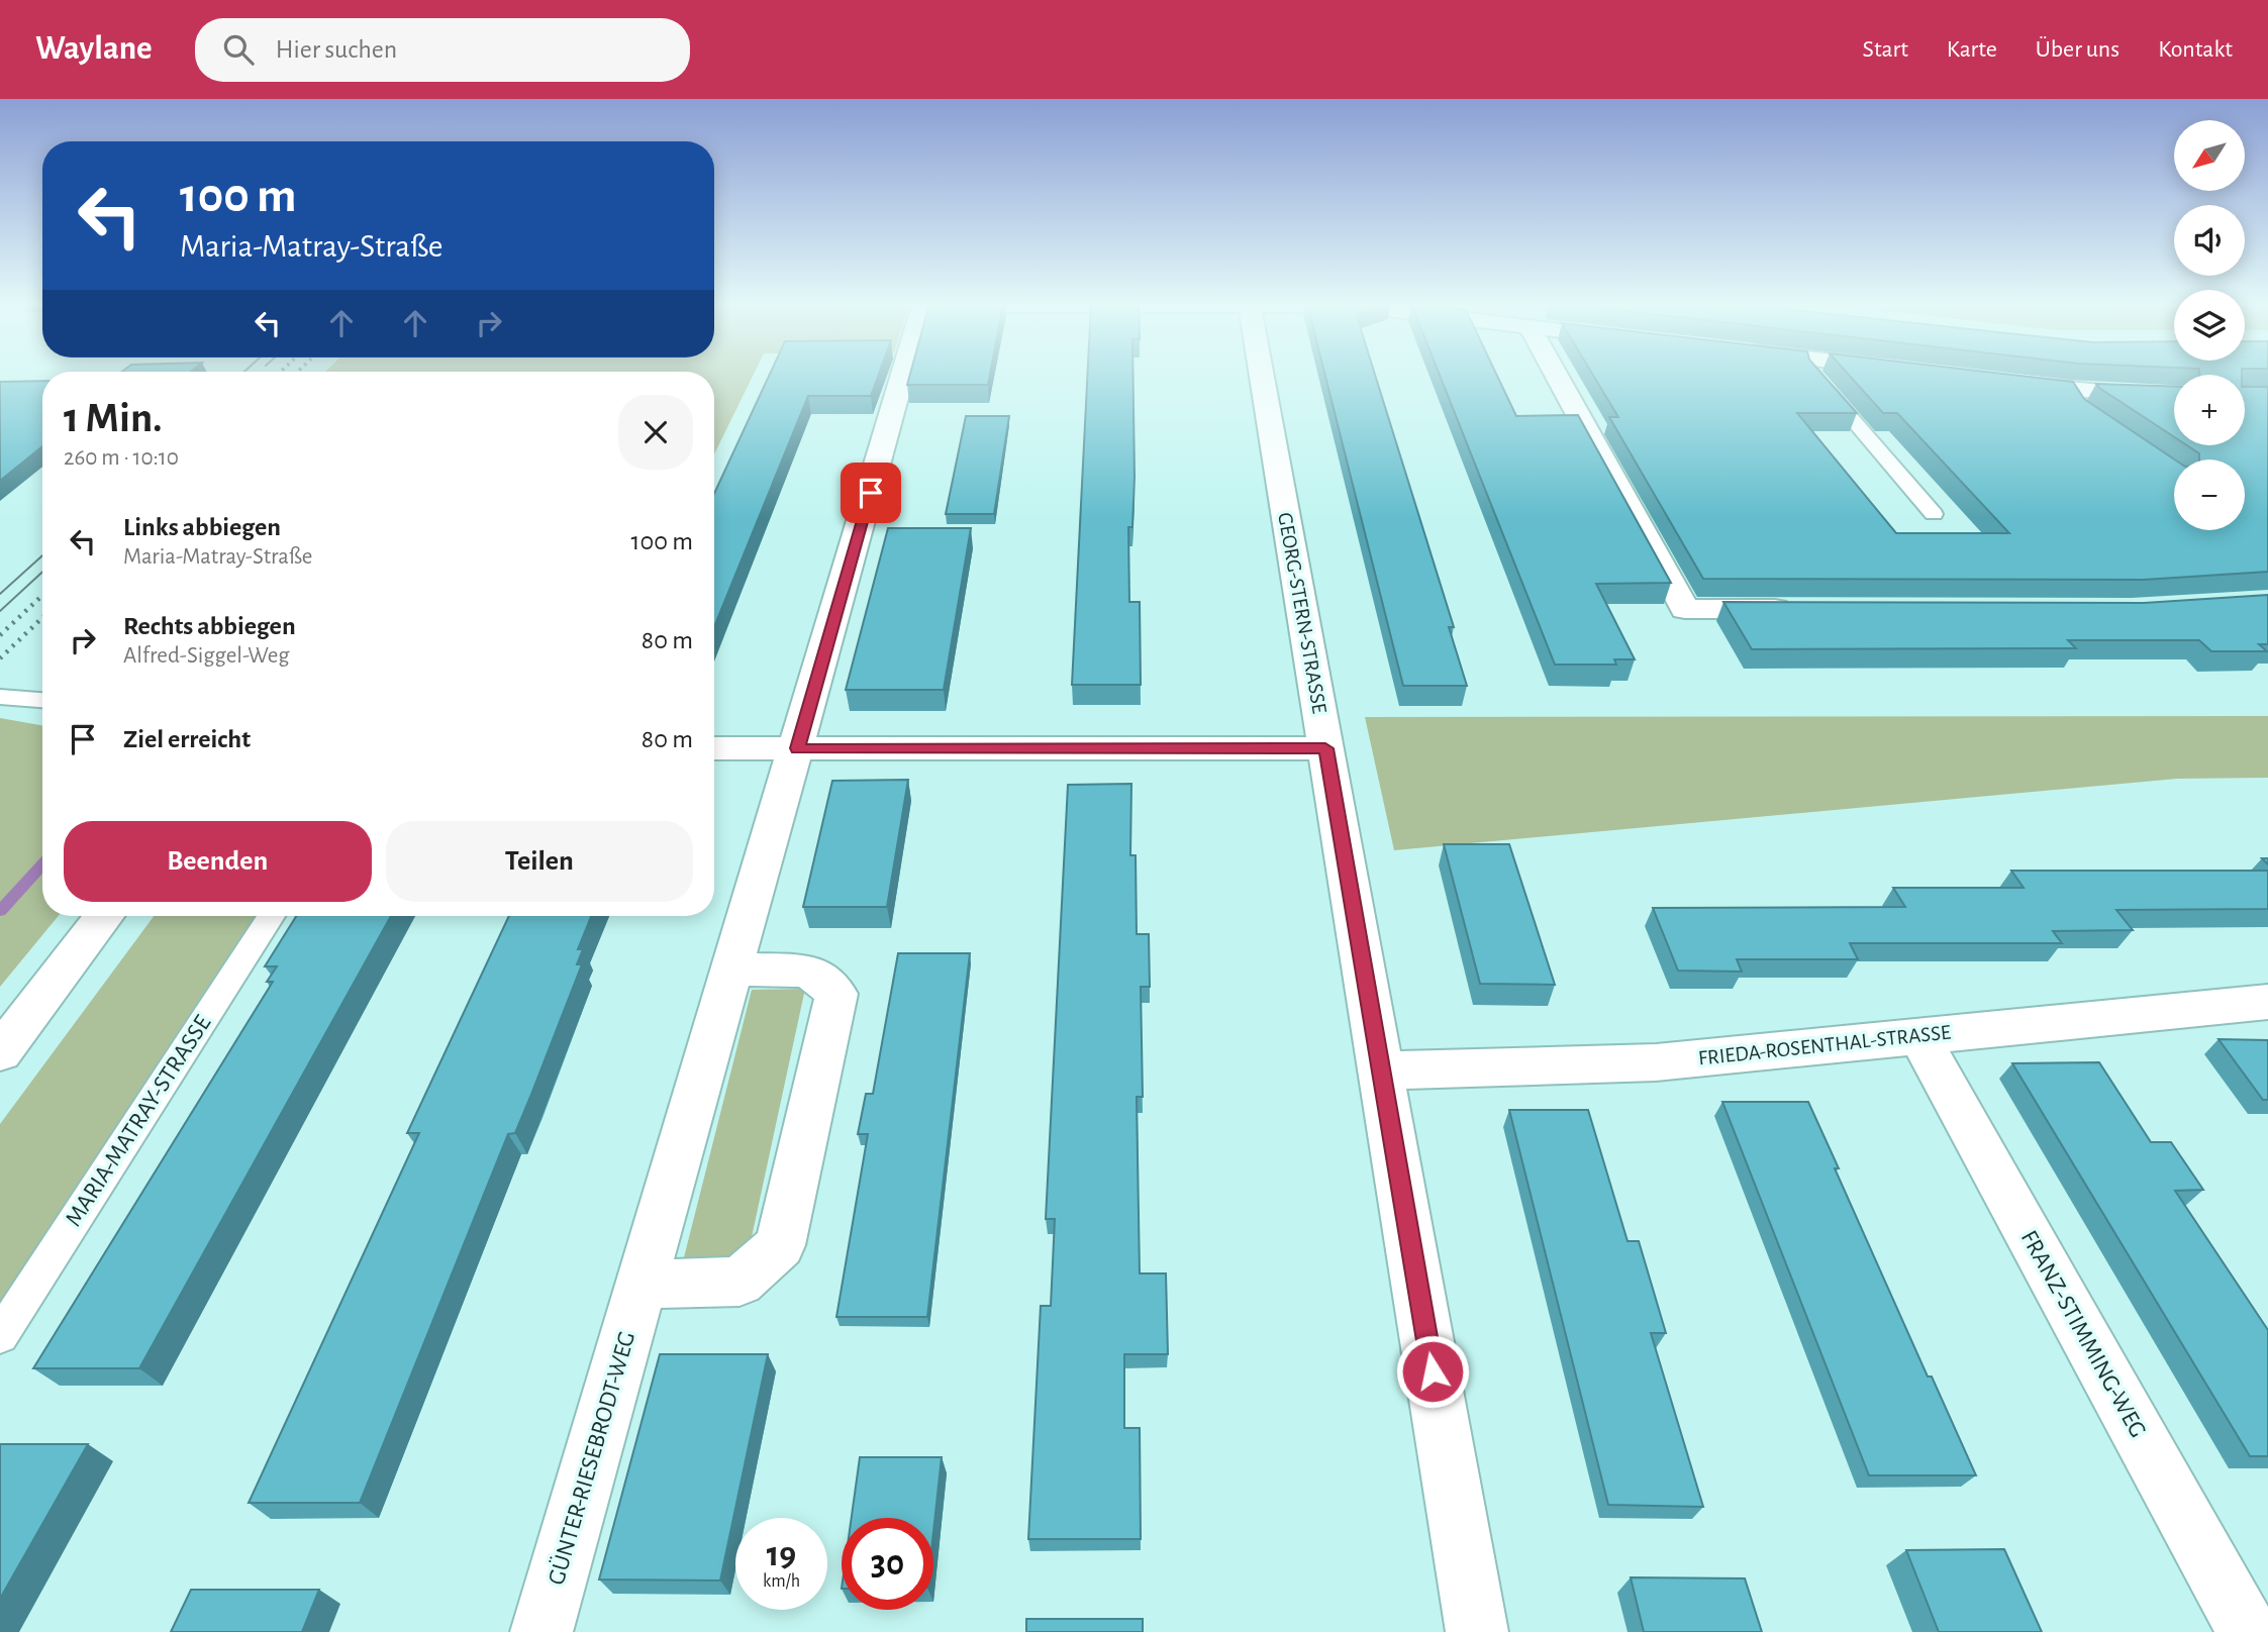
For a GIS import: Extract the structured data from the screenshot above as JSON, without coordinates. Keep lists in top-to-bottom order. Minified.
{"streets":{"street":["GEORG-STERN-STRASSE","FRIEDA-ROSENTHAL-STRASSE","FRANZ-STIMMING-WEG","GÜNTER-RIESEBRODT-WEG"],"lane":["MARIA-MATRAY-STRASSE"]},"crossings":[["GEORG-STERN-STRASSE","FRIEDA-ROSENTHAL-STRASSE"],["FRIEDA-ROSENTHAL-STRASSE","FRANZ-STIMMING-WEG"]],"north":"bottom left","page":{"header":"Waylane","search":"Hier suchen","nav":["Start","Karte","Über uns","Kontakt"],"map_buttons":["+","−"],"turn":["100 m","Maria-Matray-Straße"],"heading":["1 Min.","260 m · 10:10"],"list":[{"name":"Links abbiegen","note":"Maria-Matray-Straße","value":"100 m"},{"name":"Rechts abbiegen","note":"Alfred-Siggel-Weg","value":"80 m"},{"name":"Ziel erreicht","value":"80 m"}],"buttons":["Beenden","Teilen"],"speed":"19 km/h","limit":"30"}}
